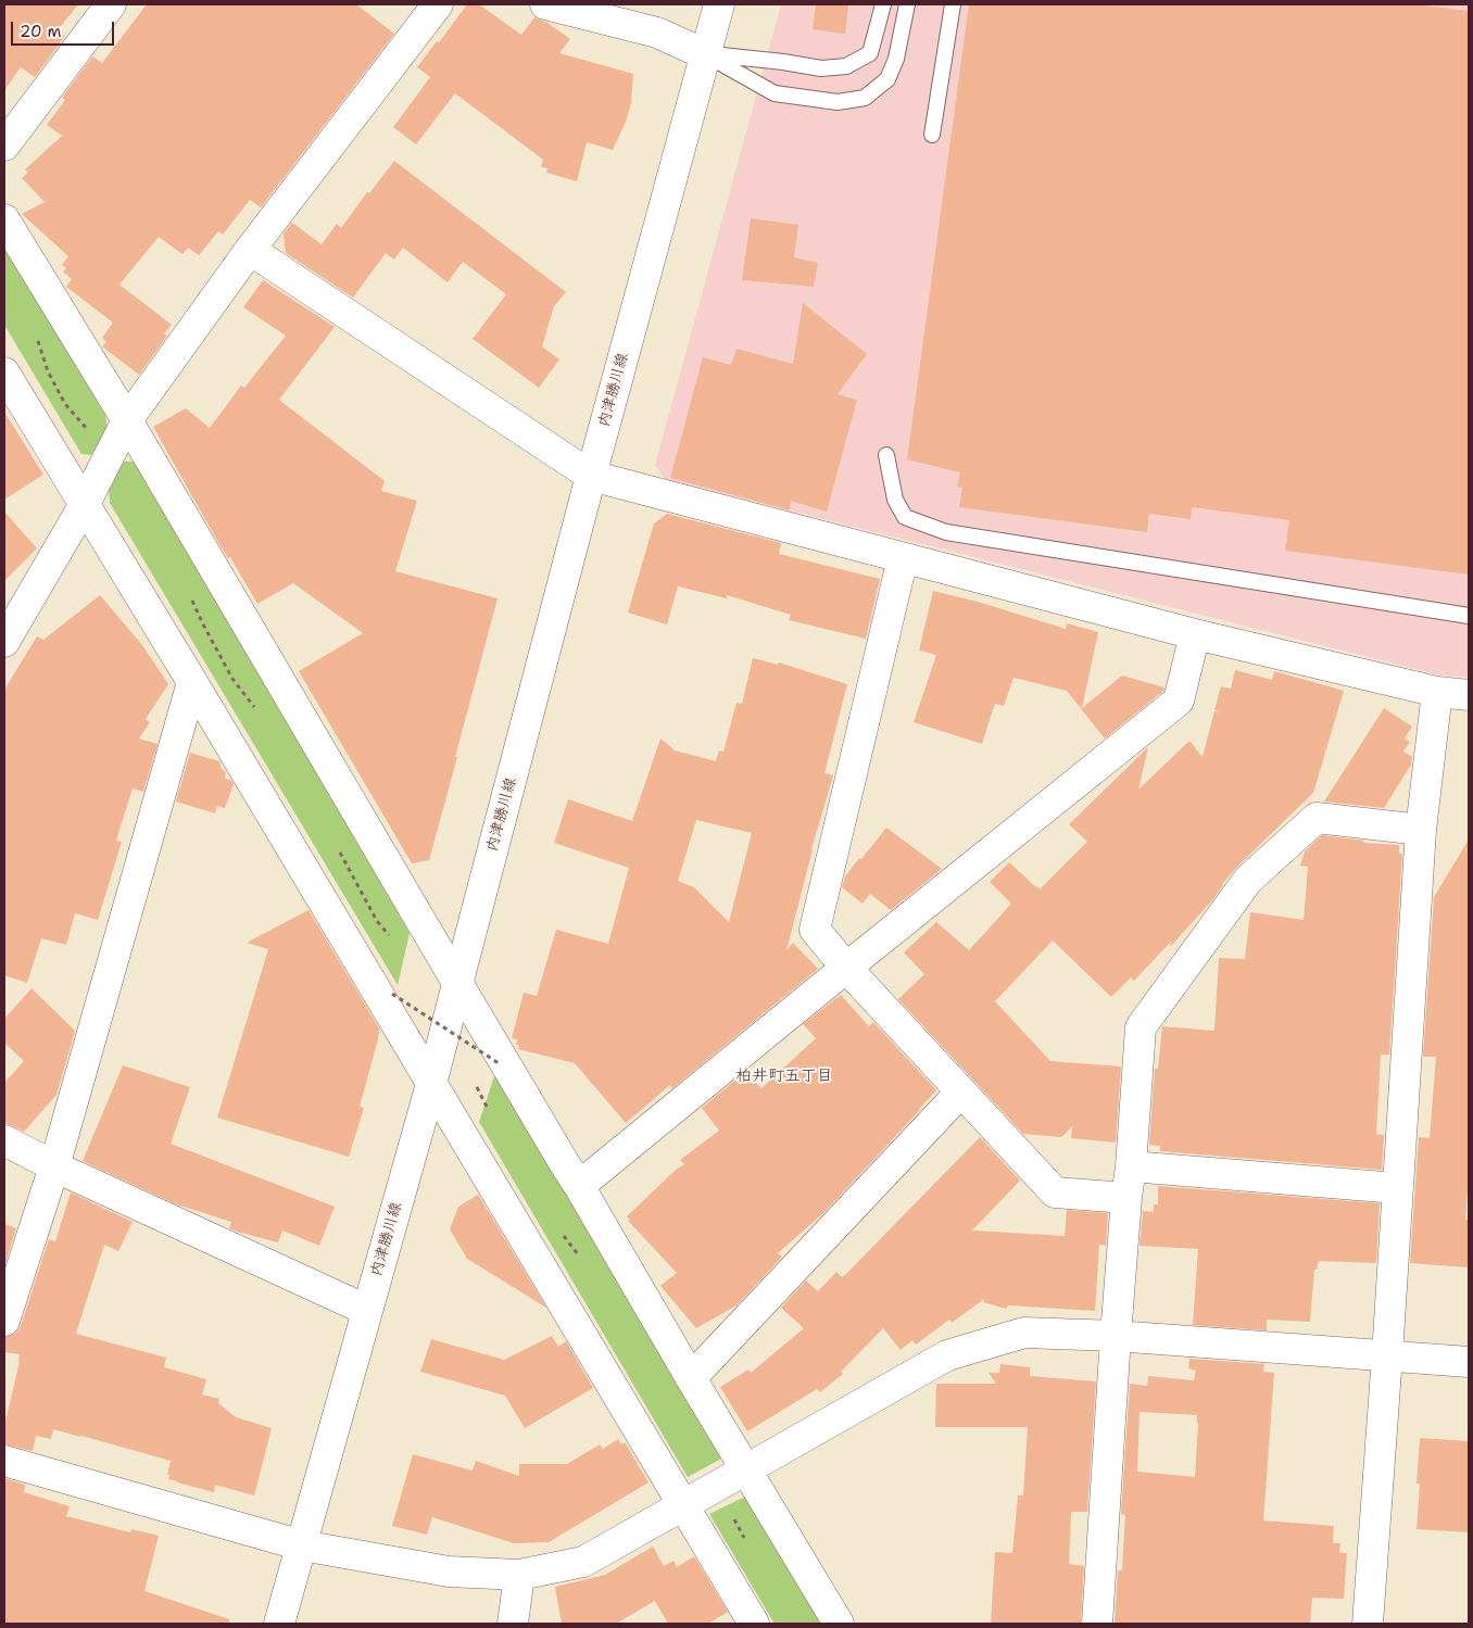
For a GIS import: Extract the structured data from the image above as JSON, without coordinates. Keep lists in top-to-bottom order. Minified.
{"streets":{"street":["内津勝川線"]},"districts":["柏井町五丁目"],"scale_bar":"20 m"}
